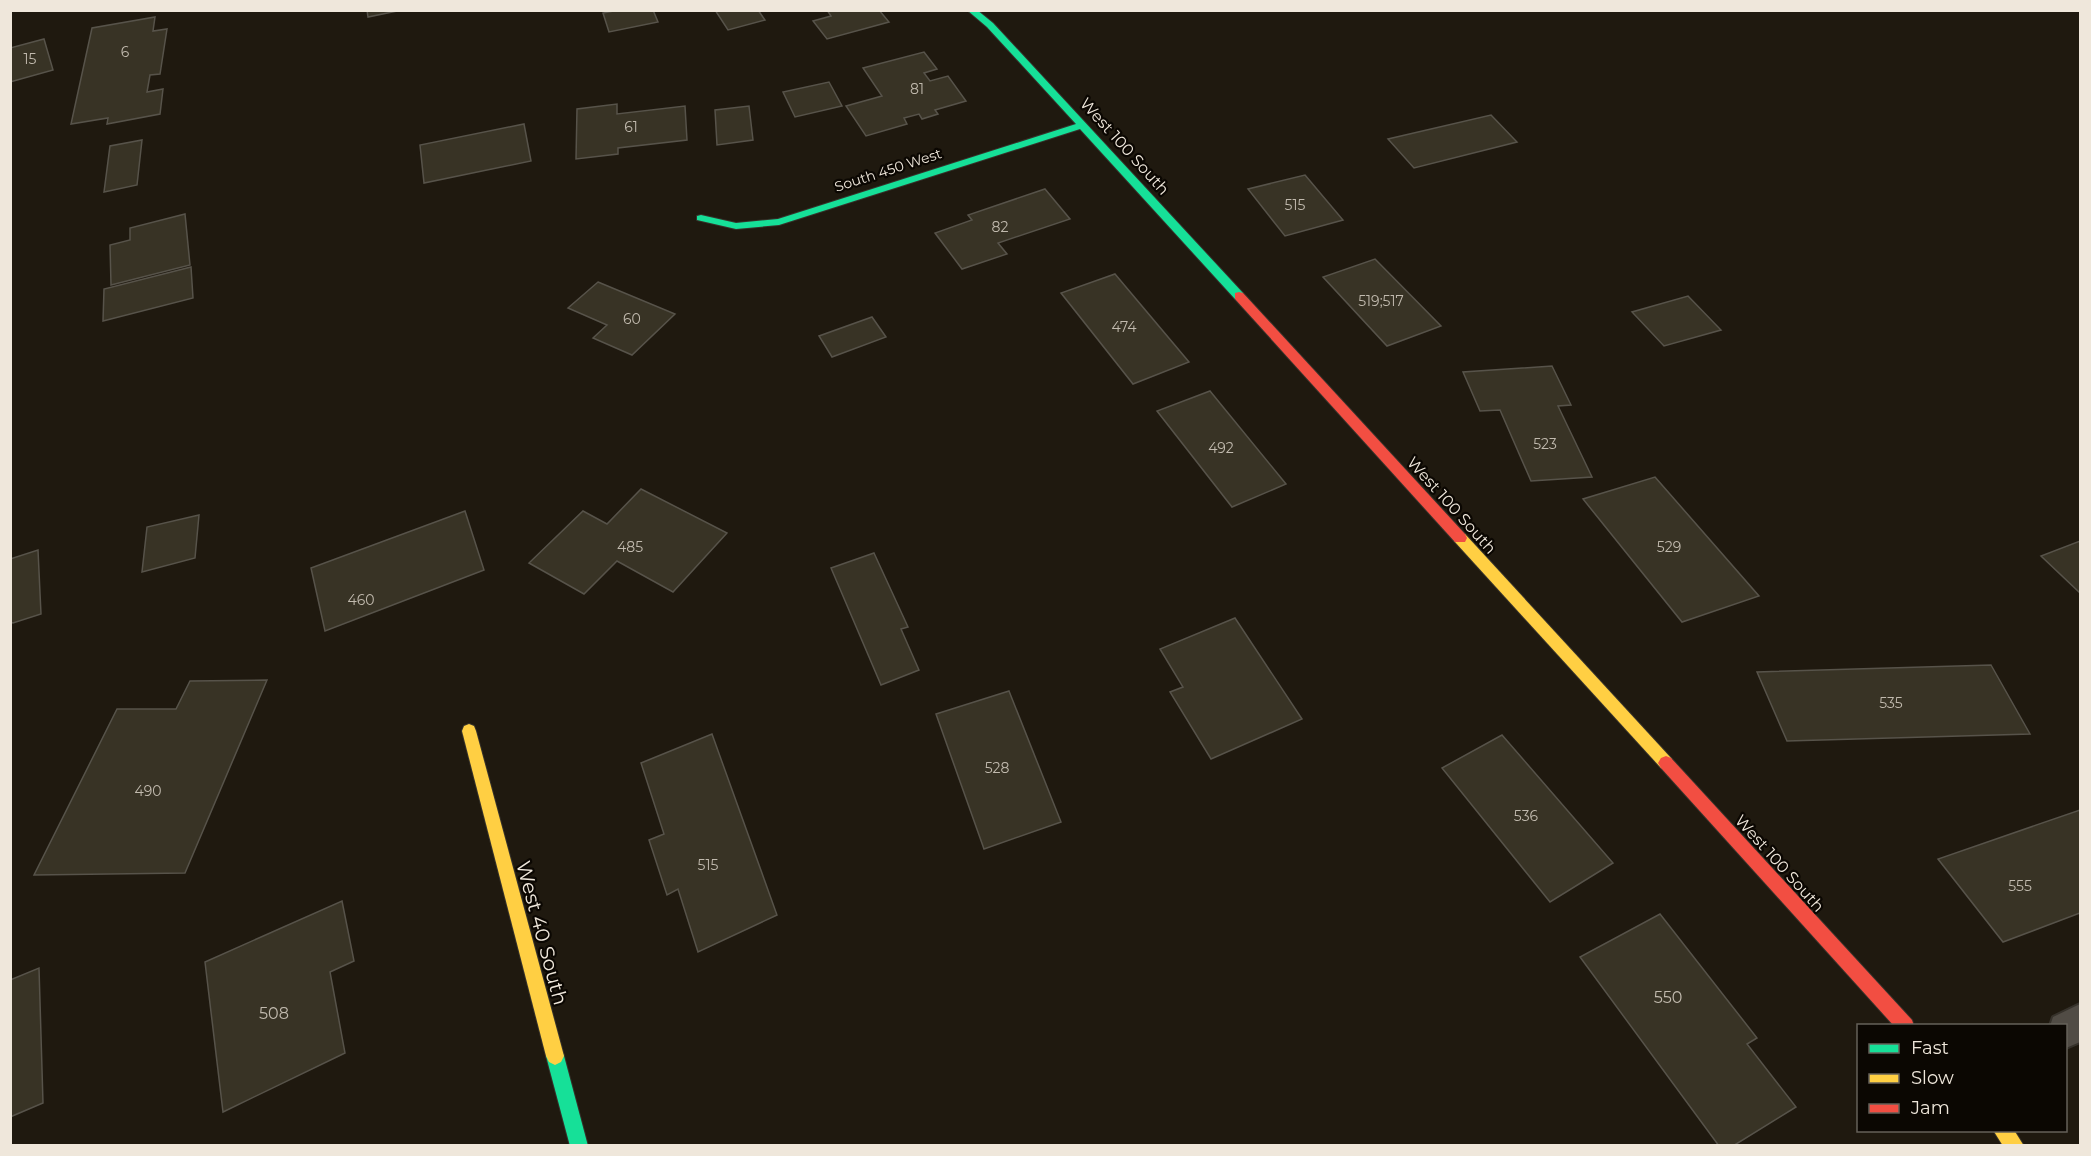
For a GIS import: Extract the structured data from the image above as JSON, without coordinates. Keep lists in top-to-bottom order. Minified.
{"streets":{"street":["West 100 South","South 450 West","West 40 South"]},"crossings":[["West 100 South","South 450 West"]],"house_numbers":["6","15","81","61","515","82","519;517","60","474","523","492","485","529","460","535","528","490","536","515","555","550","508"],"legend":["Fast","Slow","Jam"]}
